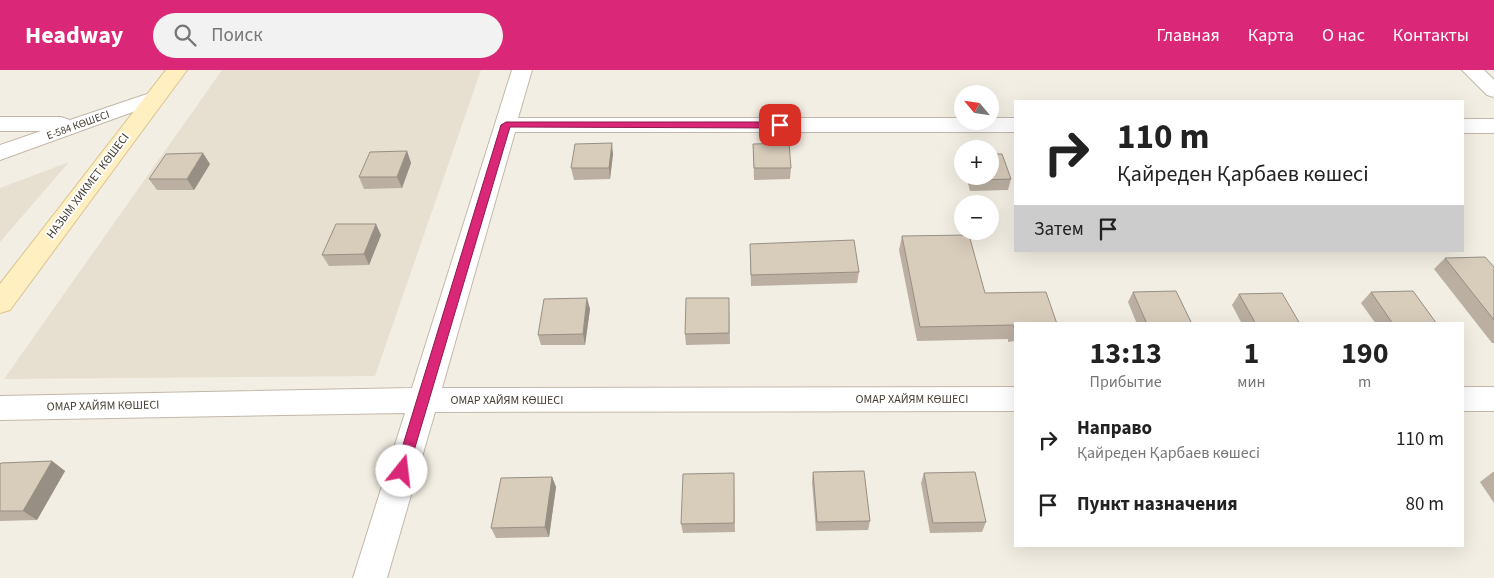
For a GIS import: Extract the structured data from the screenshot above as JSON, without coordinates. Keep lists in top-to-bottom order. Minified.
{"streets":{"street":["Е-584 КӨШЕСІ","НАЗЫМ ХИКМЕТ КӨШЕСІ","ОМАР ХАЙЯМ КӨШЕСІ"]},"crossings":[["Е-584 КӨШЕСІ","НАЗЫМ ХИКМЕТ КӨШЕСІ"]],"north":"top left","page":{"header":"Headway","search":"Поиск","nav":["Главная","Карта","О нас","Контакты"],"map_buttons":["+","−"],"turn":["110 m","Қайреден Қарбаев көшесі"],"then":"Затем","eta":["13:13","Прибытие","1","мин","190","m"],"list":[{"name":"Направо","note":"Қайреден Қарбаев көшесі","value":"110 m"},{"name":"Пункт назначения","value":"80 m"}]}}
